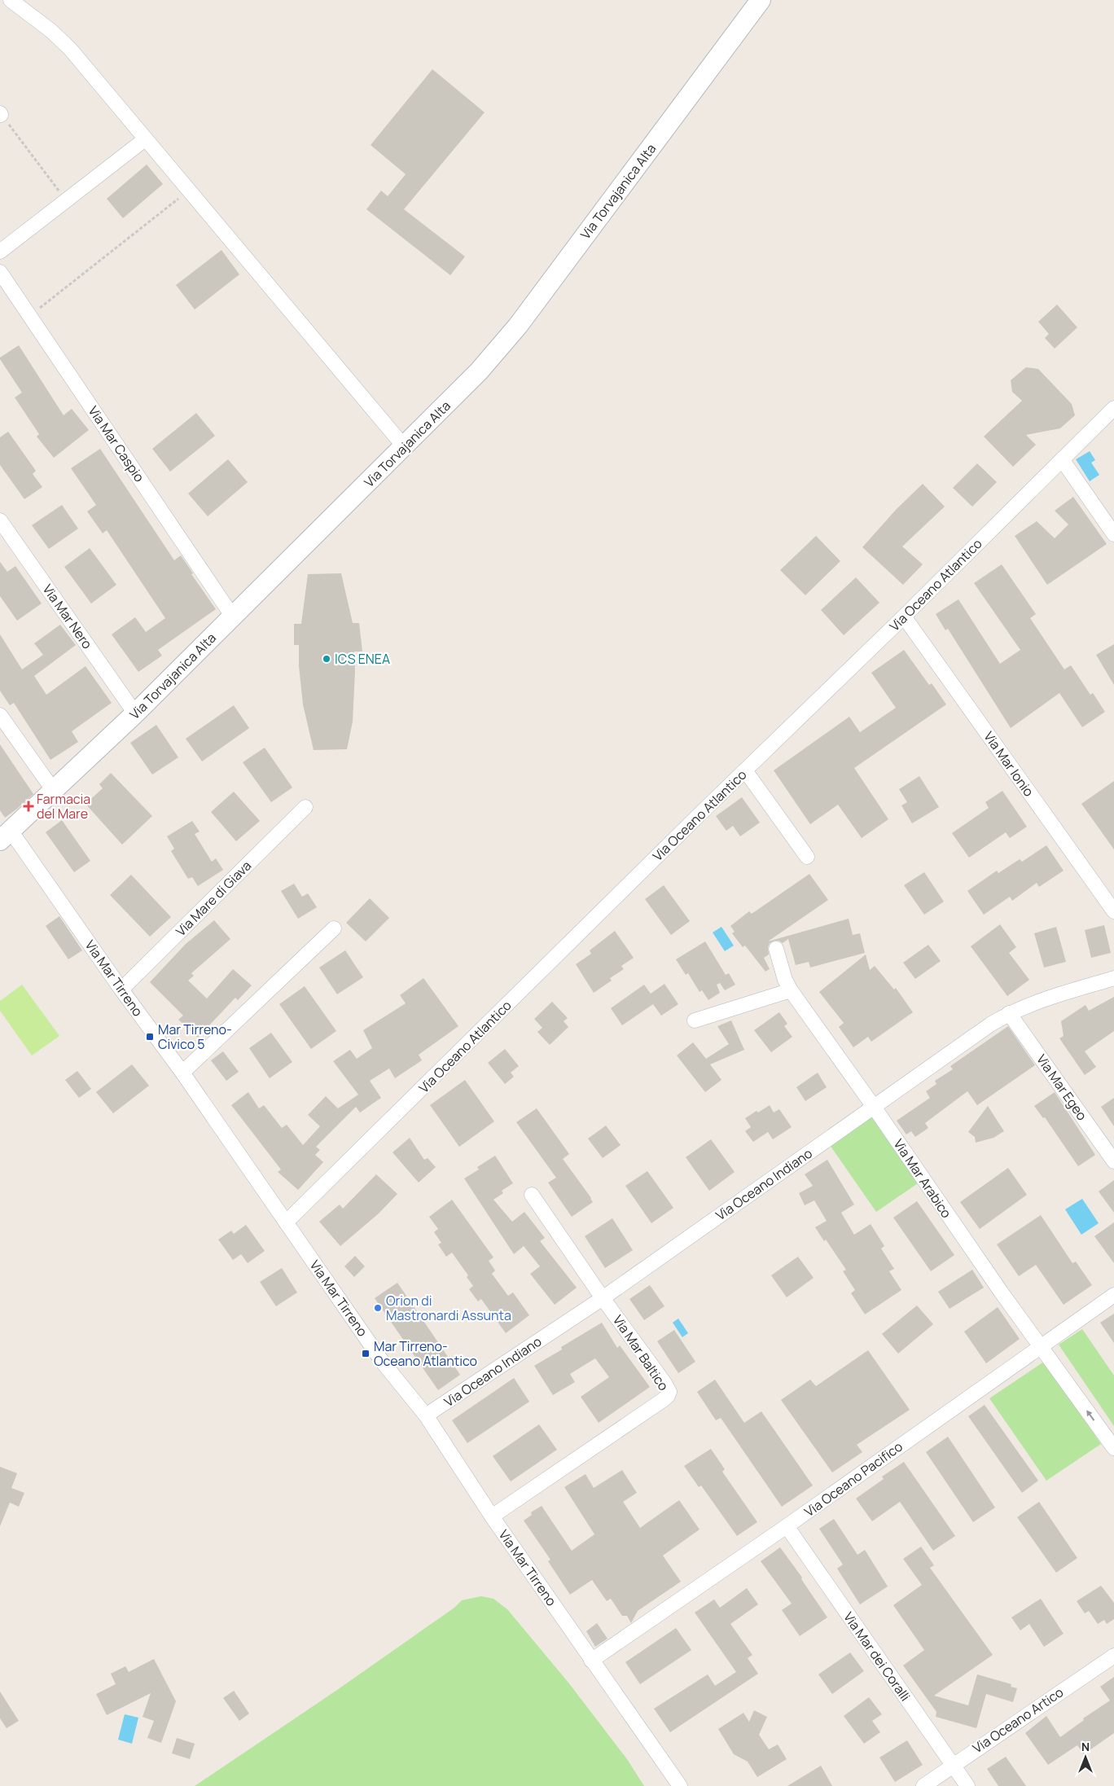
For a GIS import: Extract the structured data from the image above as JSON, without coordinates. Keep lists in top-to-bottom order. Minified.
{"streets":{"street":["Via Torvajanica Alta","Via Mar Caspio","Via Oceano Atlantico","Via Mar Nero","Via Mar Ionio","Via Mare di Giava","Via Mar Tirreno","Via Mar Egeo","Via Mar Arabico","Via Oceano Indiano","Via Mar Baltico","Via Oceano Pacifico","Via Mar dei Coralli","Via Oceano Artico"]},"crossings":[["Via Torvajanica Alta","Via Mar Caspio"],["Via Torvajanica Alta","Via Mar Nero"],["Via Torvajanica Alta","Via Mar Tirreno"],["Via Oceano Atlantico","Via Mar Ionio"],["Via Oceano Atlantico","Via Mar Tirreno"],["Via Mare di Giava","Via Mar Tirreno"],["Via Mar Tirreno","Via Oceano Indiano"],["Via Mar Tirreno","Via Mar Baltico"],["Via Mar Tirreno","Via Oceano Pacifico"],["Via Mar Egeo","Via Oceano Indiano"],["Via Mar Arabico","Via Oceano Indiano"],["Via Mar Arabico","Via Oceano Pacifico"],["Via Oceano Indiano","Via Mar Baltico"],["Via Oceano Pacifico","Via Mar dei Coralli"],["Via Mar dei Coralli","Via Oceano Artico"]],"places":{"other":["ICS ENEA","Orion di Mastronardi Assunta"],"health":["Farmacia del Mare"],"transit":["Mar Tirreno- Civico 5","Mar Tirreno- Oceano Atlantico"]},"north":"top"}
